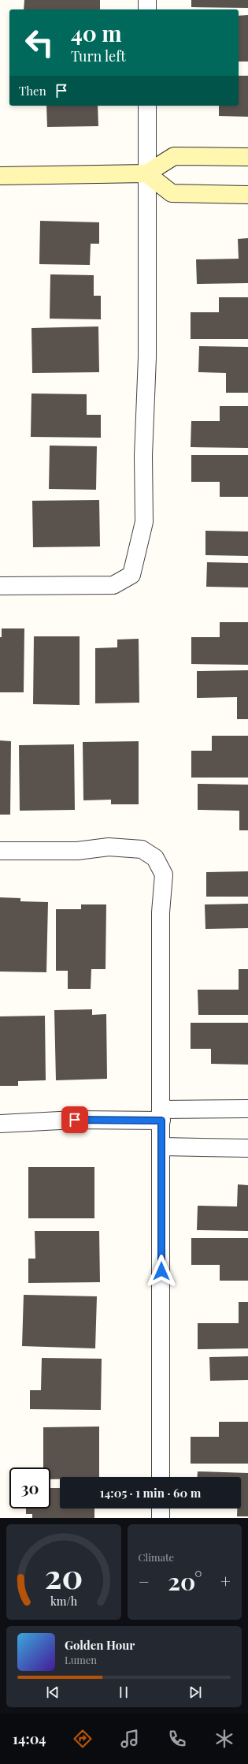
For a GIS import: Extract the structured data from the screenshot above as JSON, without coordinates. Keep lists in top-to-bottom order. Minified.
{"page":{"turn":["40 m","Turn left"],"then":"Then","limit":"30","trip":"14:05 · 1 min · 60 m","tile":"Climate","heat":["−","20°","+"],"song":["Golden Hour","Lumen"],"tabs":"14:04","gauge":["20","km/h"]}}
